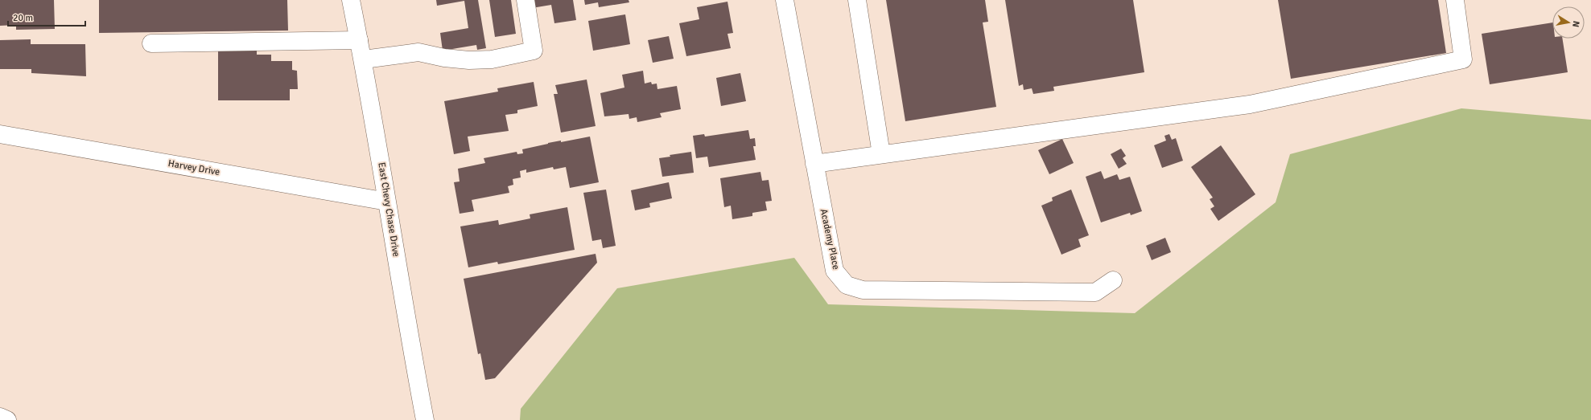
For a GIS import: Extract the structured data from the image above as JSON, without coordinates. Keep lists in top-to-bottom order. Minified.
{"streets":{"main road":["Harvey Drive","East Chevy Chase Drive","Academy Place"]},"crossings":[["Harvey Drive","East Chevy Chase Drive"]],"scale_bar":"20 m","north":"right"}
